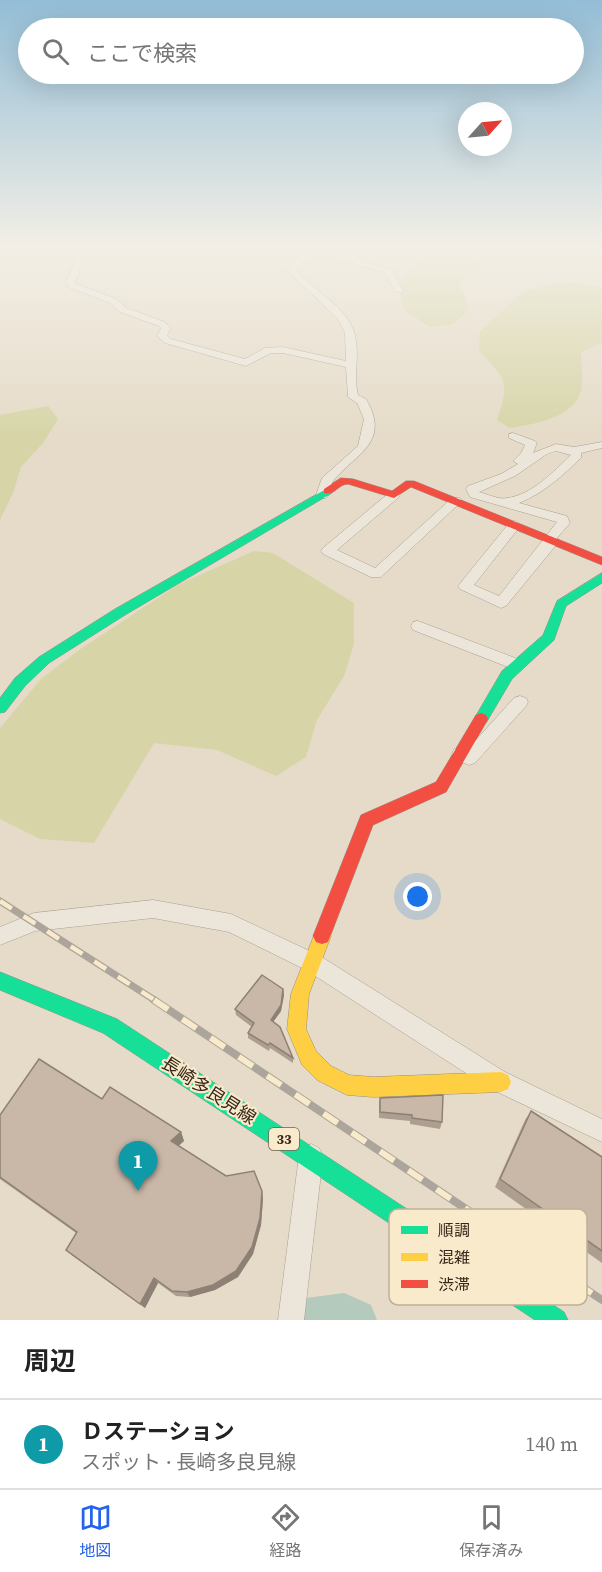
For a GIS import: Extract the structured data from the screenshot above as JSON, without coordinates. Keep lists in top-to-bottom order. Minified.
{"streets":{"street":["長崎多良見線","33"]},"legend":["順調","混雑","渋滞"],"north":"top right","page":{"search":"ここで検索","pins":"1","heading":"周辺","list":[{"mark":"1","name":"Ｄステーション","note":"スポット · 長崎多良見線","value":"140 m"}],"nav":["地図","経路","保存済み"]}}
